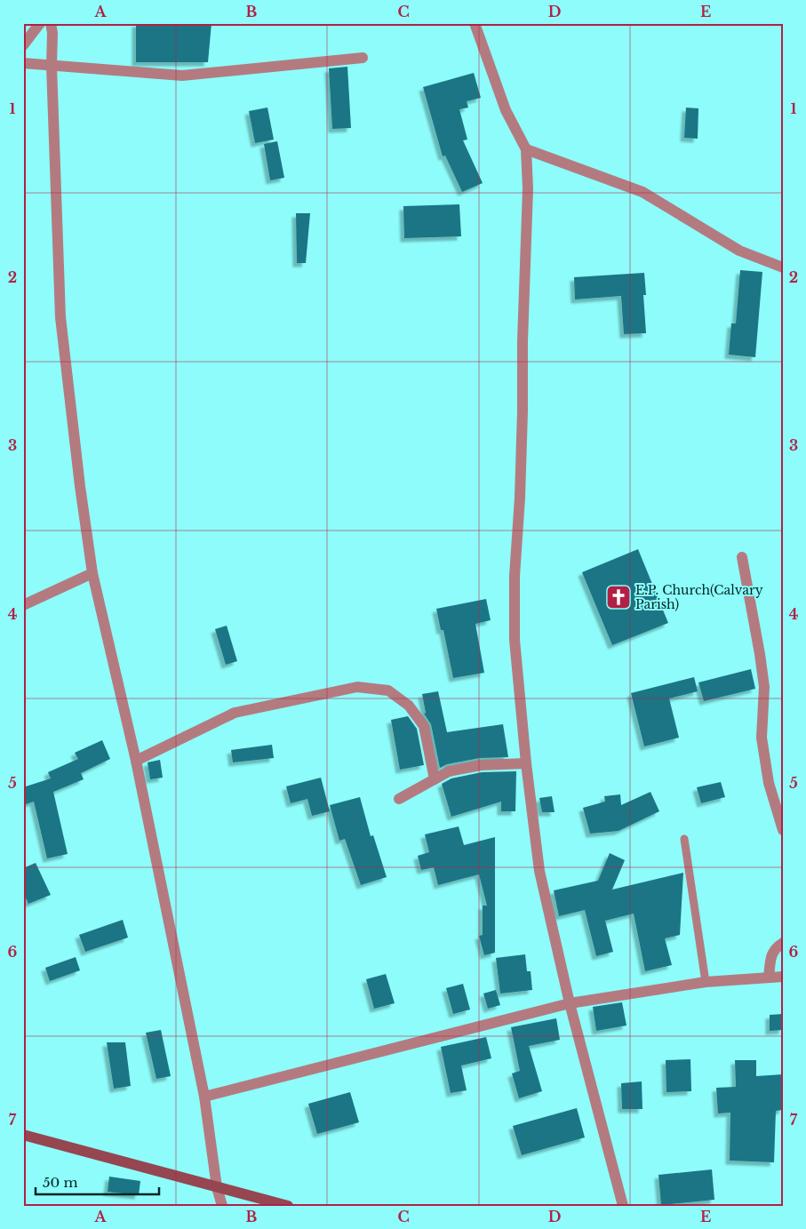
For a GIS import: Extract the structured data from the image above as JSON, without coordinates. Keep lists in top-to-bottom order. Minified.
{"places":{"church":["E.P. Church(Calvary Parish)"]},"scale_bar":"50 m","grid":{"columns":["A","B","C","D","E"],"rows":["1","2","3","4","5","6","7"]}}
